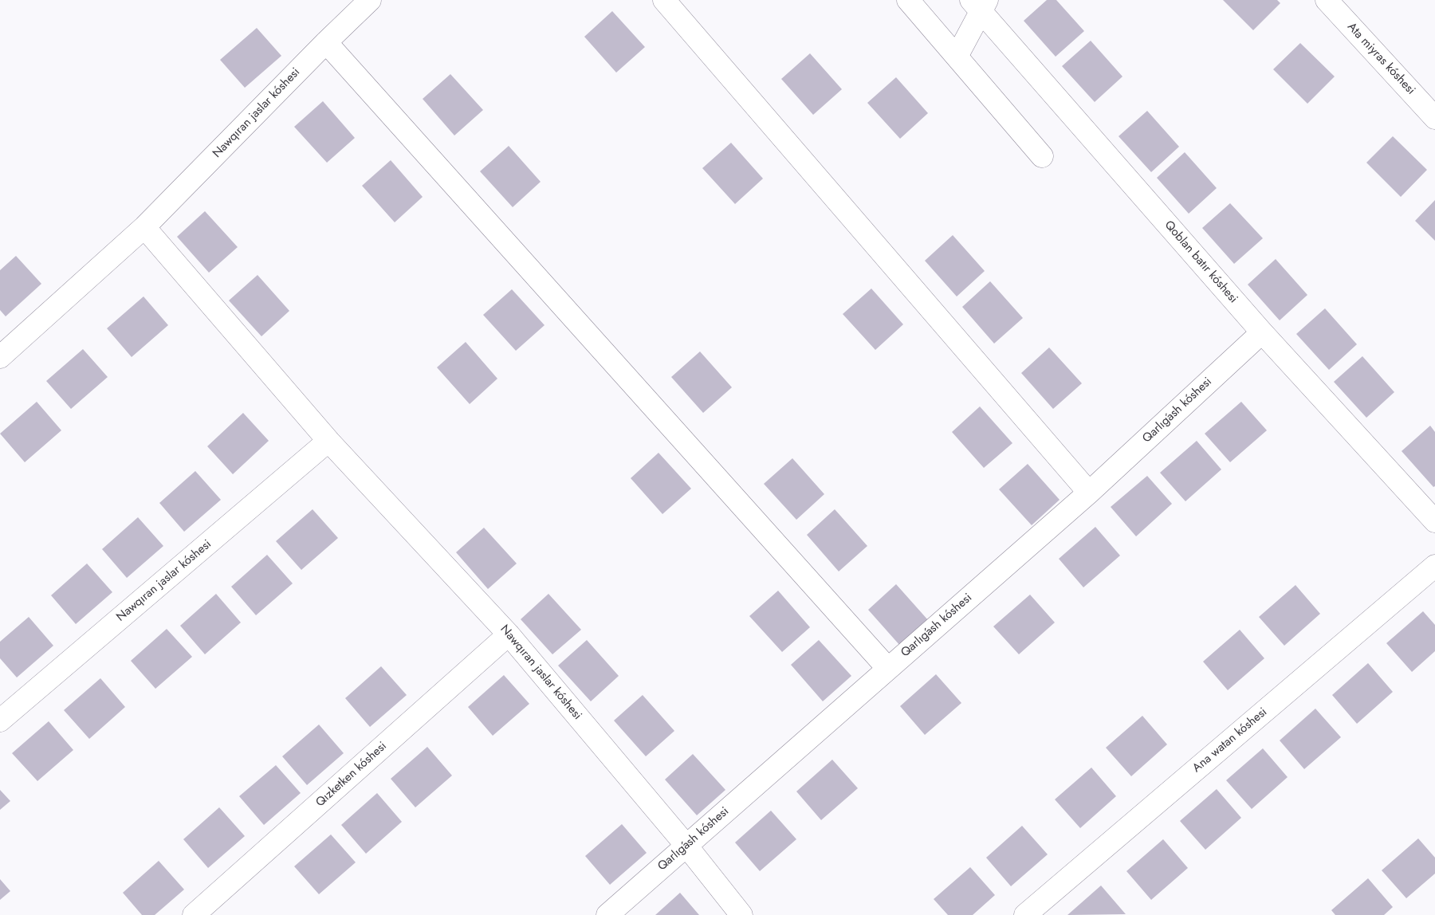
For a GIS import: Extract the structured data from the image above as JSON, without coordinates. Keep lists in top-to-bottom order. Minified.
{"streets":{"street":["Ata miyras kóshesi","Nawqıran jaslar kóshesi","Qoblan batır kóshesi","Qarlıǵash kóshesi","Ana watan kóshesi","Qızketken kóshesi"]},"crossings":[["Nawqıran jaslar kóshesi","Qarlıǵash kóshesi"],["Nawqıran jaslar kóshesi","Qızketken kóshesi"],["Qoblan batır kóshesi","Qarlıǵash kóshesi"]]}
